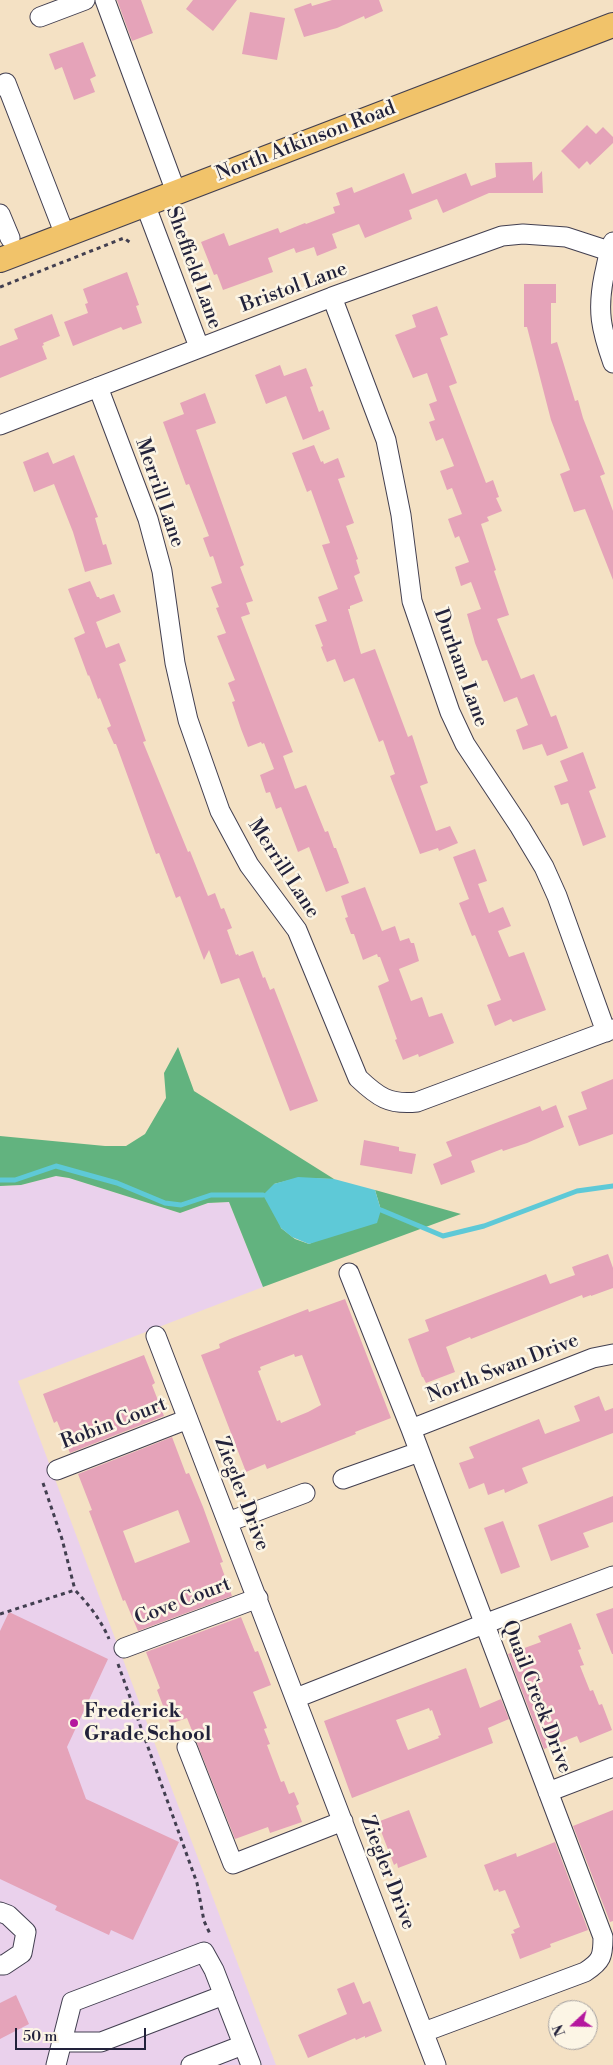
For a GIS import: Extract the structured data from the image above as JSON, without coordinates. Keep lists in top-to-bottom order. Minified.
{"streets":{"main road":["North Atkinson Road"],"street":["Sheffield Lane","Bristol Lane","Merrill Lane","Durham Lane","North Swan Drive","Robin Court","Ziegler Drive","Cove Court","Quail Creek Drive"]},"crossings":[["North Atkinson Road","Sheffield Lane"],["Sheffield Lane","Bristol Lane"],["Bristol Lane","Merrill Lane"],["Bristol Lane","Durham Lane"],["Merrill Lane","Durham Lane"],["North Swan Drive","Quail Creek Drive"],["Robin Court","Ziegler Drive"],["Ziegler Drive","Cove Court"],["Ziegler Drive","Quail Creek Drive"]],"places":["Frederick Grade School"],"scale_bar":"50 m","north":"left"}
